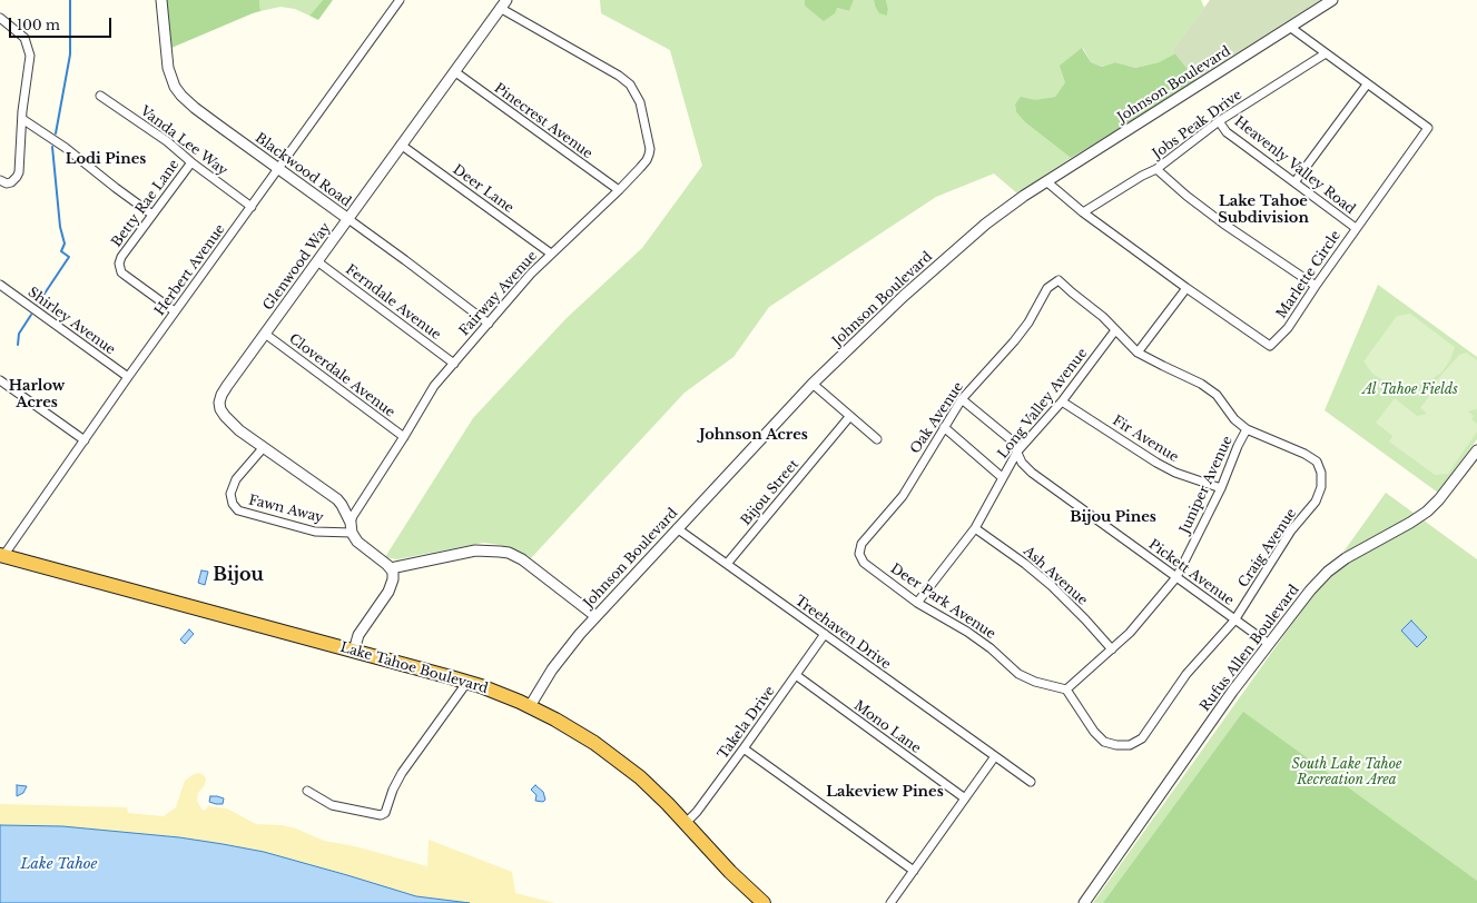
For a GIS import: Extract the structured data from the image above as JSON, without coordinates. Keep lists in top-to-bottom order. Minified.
{"streets":{"highway":["Lake Tahoe Boulevard"],"street":["Johnson Boulevard","Pinecrest Avenue","Jobs Peak Drive","Vanda Lee Way","Heavenly Valley Road","Blackwood Road","Deer Lane","Betty Rae Lane","Glenwood Way","Herbert Avenue","Marlette Circle","Fairway Avenue","Ferndale Avenue","Shirley Avenue","Cloverdale Avenue","Long Valley Avenue","Oak Avenue","Fir Avenue","Juniper Avenue","Bijou Street","Fawn Away","Craig Avenue","Pickett Avenue","Ash Avenue","Deer Park Avenue","Treehaven Drive","Rufus Allen Boulevard","Takela Drive","Mono Lane"]},"crossings":[["Johnson Boulevard","Marlette Circle"],["Johnson Boulevard","Treehaven Drive"],["Johnson Boulevard","Lake Tahoe Boulevard"],["Pinecrest Avenue","Glenwood Way"],["Pinecrest Avenue","Fairway Avenue"],["Jobs Peak Drive","Heavenly Valley Road"],["Jobs Peak Drive","Marlette Circle"],["Vanda Lee Way","Betty Rae Lane"],["Vanda Lee Way","Herbert Avenue"],["Heavenly Valley Road","Marlette Circle"],["Blackwood Road","Glenwood Way"],["Blackwood Road","Herbert Avenue"],["Blackwood Road","Fairway Avenue"],["Deer Lane","Glenwood Way"],["Deer Lane","Fairway Avenue"],["Betty Rae Lane","Herbert Avenue"],["Glenwood Way","Fairway Avenue"],["Glenwood Way","Ferndale Avenue"],["Glenwood Way","Cloverdale Avenue"],["Glenwood Way","Fawn Away"],["Herbert Avenue","Shirley Avenue"],["Herbert Avenue","Lake Tahoe Boulevard"],["Fairway Avenue","Ferndale Avenue"],["Fairway Avenue","Cloverdale Avenue"],["Fairway Avenue","Fawn Away"],["Long Valley Avenue","Oak Avenue"],["Long Valley Avenue","Fir Avenue"],["Long Valley Avenue","Pickett Avenue"],["Long Valley Avenue","Ash Avenue"],["Long Valley Avenue","Deer Park Avenue"],["Oak Avenue","Pickett Avenue"],["Oak Avenue","Deer Park Avenue"],["Fir Avenue","Juniper Avenue"],["Juniper Avenue","Craig Avenue"],["Juniper Avenue","Pickett Avenue"],["Juniper Avenue","Ash Avenue"],["Juniper Avenue","Deer Park Avenue"],["Bijou Street","Treehaven Drive"],["Craig Avenue","Pickett Avenue"],["Craig Avenue","Deer Park Avenue"],["Pickett Avenue","Rufus Allen Boulevard"],["Treehaven Drive","Takela Drive"],["Lake Tahoe Boulevard","Takela Drive"],["Takela Drive","Mono Lane"]],"districts":["Lodi Pines","Lake Tahoe Subdivision","Harlow Acres","Johnson Acres","Bijou Pines","Bijou","Lakeview Pines"],"water":["Lake Tahoe"],"parks":["Al Tahoe Fields","South Lake Tahoe Recreation Area"],"scale_bar":"100 m"}
